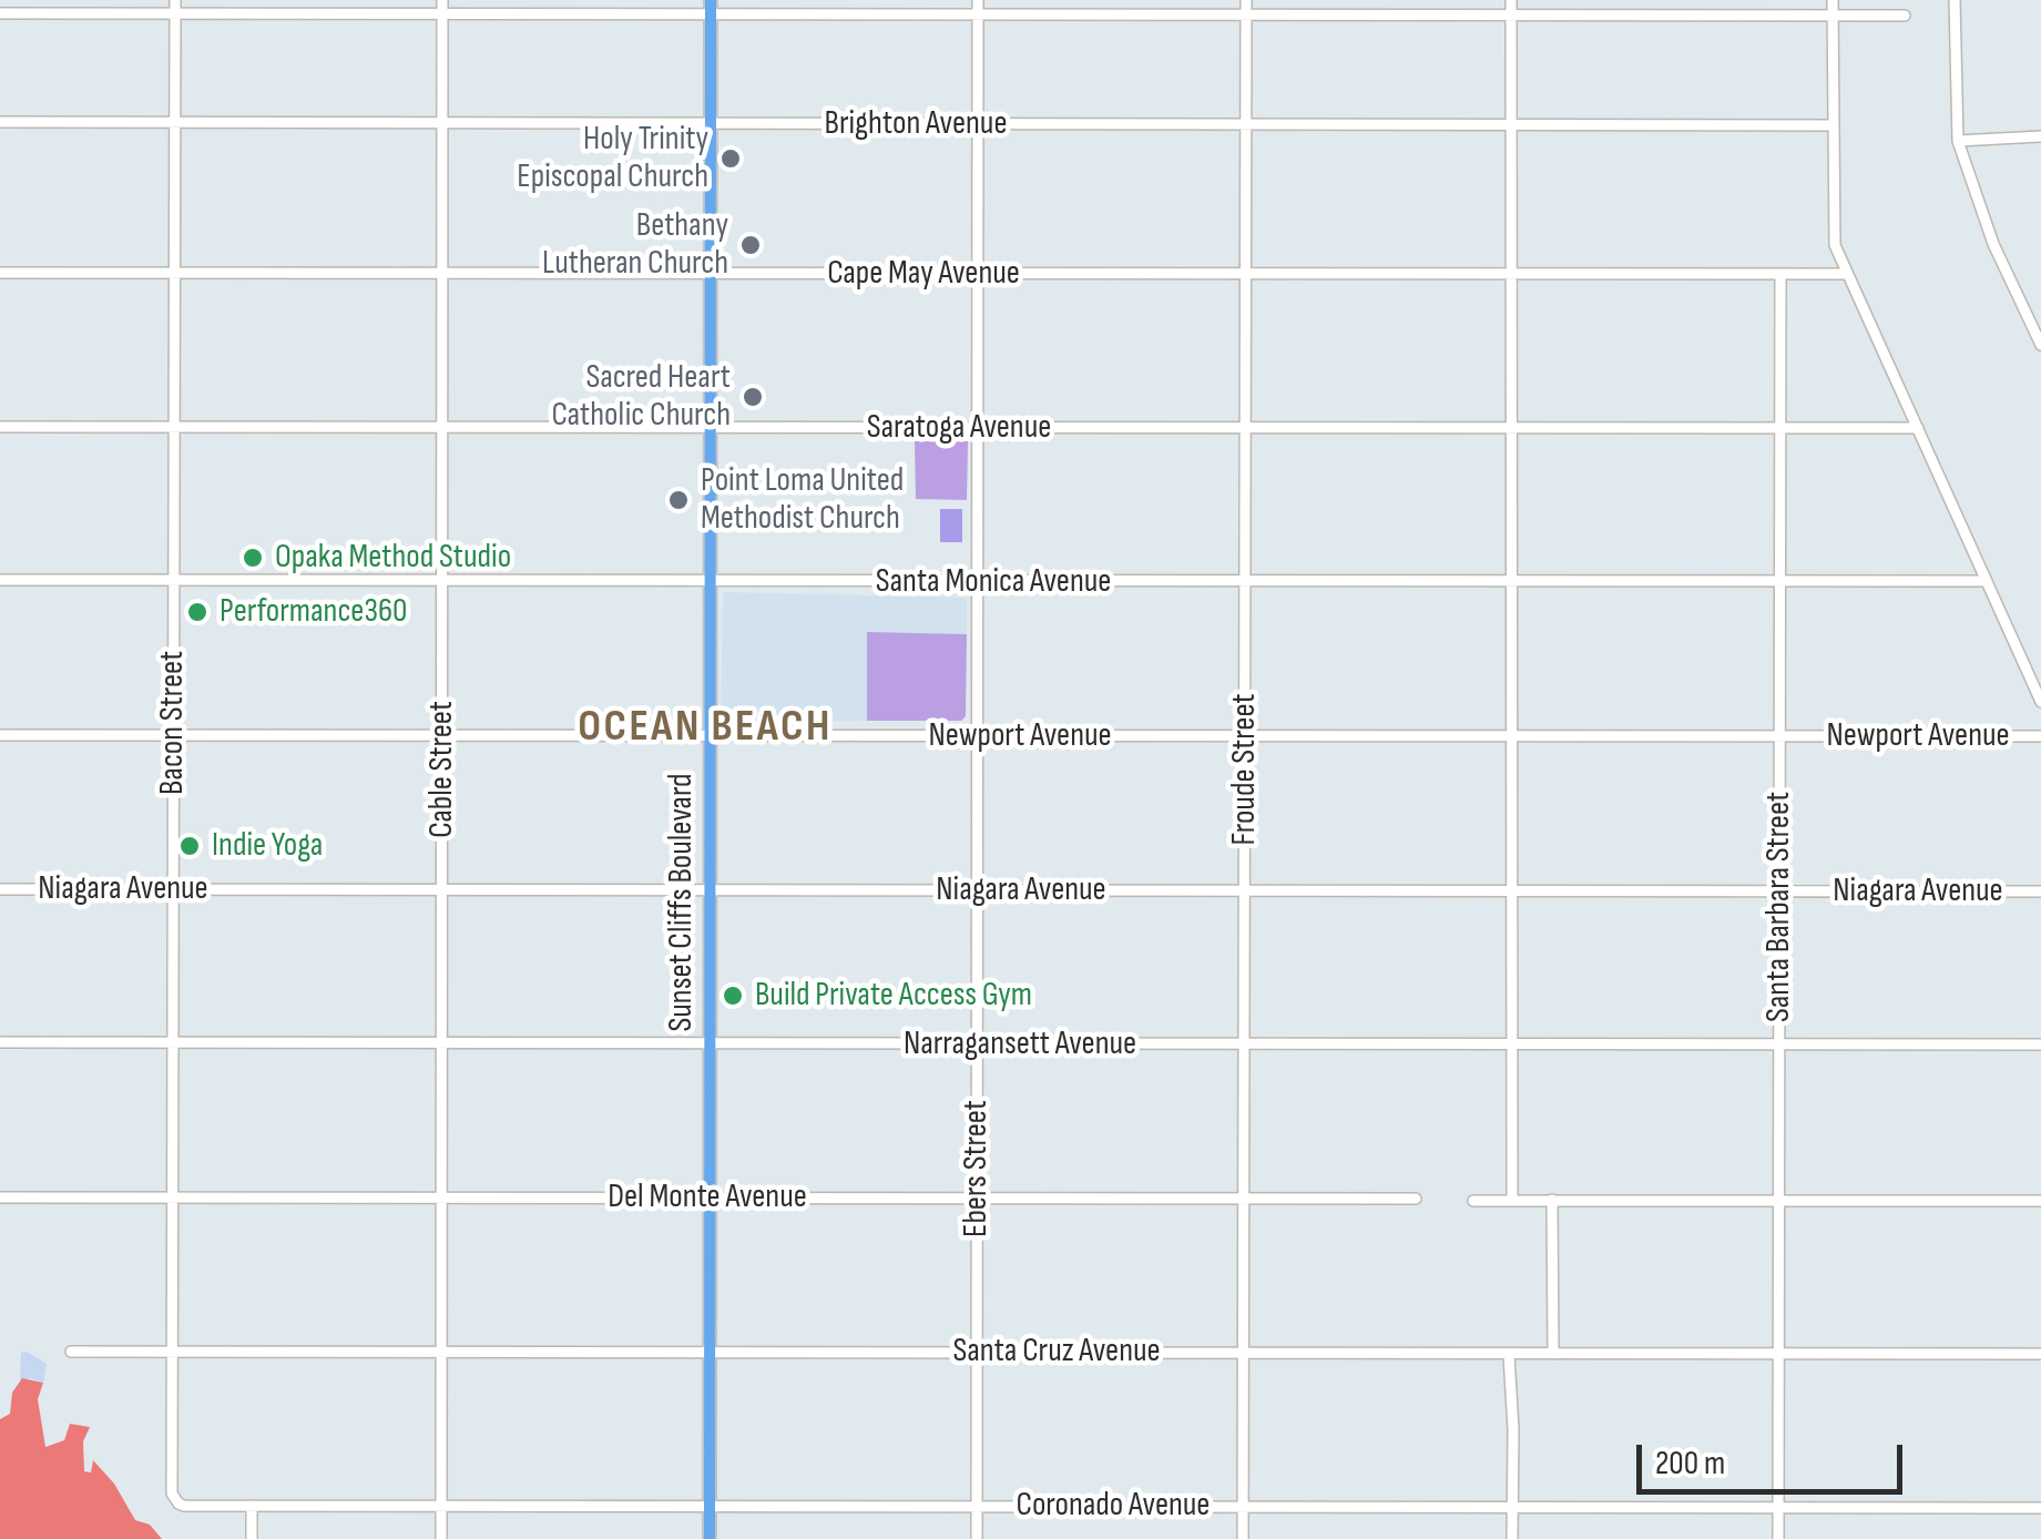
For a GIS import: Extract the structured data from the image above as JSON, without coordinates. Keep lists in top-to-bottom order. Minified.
{"streets":{"main road":["Sunset Cliffs Boulevard"],"street":["Brighton Avenue","Cape May Avenue","Saratoga Avenue","Santa Monica Avenue","Bacon Street","Newport Avenue","Cable Street","Froude Street","Niagara Avenue","Santa Barbara Street","Narragansett Avenue","Ebers Street","Del Monte Avenue","Santa Cruz Avenue","Coronado Avenue"]},"crossings":[["Brighton Avenue","Bacon Street"],["Brighton Avenue","Cable Street"],["Brighton Avenue","Froude Street"],["Brighton Avenue","Sunset Cliffs Boulevard"],["Brighton Avenue","Ebers Street"],["Cape May Avenue","Bacon Street"],["Cape May Avenue","Cable Street"],["Cape May Avenue","Froude Street"],["Cape May Avenue","Sunset Cliffs Boulevard"],["Cape May Avenue","Santa Barbara Street"],["Cape May Avenue","Ebers Street"],["Saratoga Avenue","Bacon Street"],["Saratoga Avenue","Cable Street"],["Saratoga Avenue","Froude Street"],["Saratoga Avenue","Sunset Cliffs Boulevard"],["Saratoga Avenue","Santa Barbara Street"],["Saratoga Avenue","Ebers Street"],["Santa Monica Avenue","Bacon Street"],["Santa Monica Avenue","Cable Street"],["Santa Monica Avenue","Froude Street"],["Santa Monica Avenue","Sunset Cliffs Boulevard"],["Santa Monica Avenue","Santa Barbara Street"],["Santa Monica Avenue","Ebers Street"],["Bacon Street","Newport Avenue"],["Bacon Street","Niagara Avenue"],["Bacon Street","Narragansett Avenue"],["Bacon Street","Del Monte Avenue"],["Bacon Street","Santa Cruz Avenue"],["Bacon Street","Coronado Avenue"],["Newport Avenue","Cable Street"],["Newport Avenue","Froude Street"],["Newport Avenue","Sunset Cliffs Boulevard"],["Newport Avenue","Santa Barbara Street"],["Newport Avenue","Ebers Street"],["Cable Street","Niagara Avenue"],["Cable Street","Narragansett Avenue"],["Cable Street","Del Monte Avenue"],["Cable Street","Santa Cruz Avenue"],["Cable Street","Coronado Avenue"],["Froude Street","Niagara Avenue"],["Froude Street","Narragansett Avenue"],["Froude Street","Del Monte Avenue"],["Froude Street","Santa Cruz Avenue"],["Froude Street","Coronado Avenue"],["Niagara Avenue","Sunset Cliffs Boulevard"],["Niagara Avenue","Santa Barbara Street"],["Niagara Avenue","Ebers Street"],["Sunset Cliffs Boulevard","Narragansett Avenue"],["Sunset Cliffs Boulevard","Del Monte Avenue"],["Sunset Cliffs Boulevard","Santa Cruz Avenue"],["Sunset Cliffs Boulevard","Coronado Avenue"],["Santa Barbara Street","Narragansett Avenue"],["Santa Barbara Street","Santa Cruz Avenue"],["Santa Barbara Street","Coronado Avenue"],["Narragansett Avenue","Ebers Street"],["Ebers Street","Del Monte Avenue"],["Ebers Street","Santa Cruz Avenue"],["Ebers Street","Coronado Avenue"]],"districts":["OCEAN BEACH"],"places":["Holy Trinity Episcopal Church","Bethany Lutheran Church","Sacred Heart Catholic Church","Point Loma United Methodist Church","Opaka Method Studio","Performance360","Indie Yoga","Build Private Access Gym"],"scale_bar":"200 m"}
